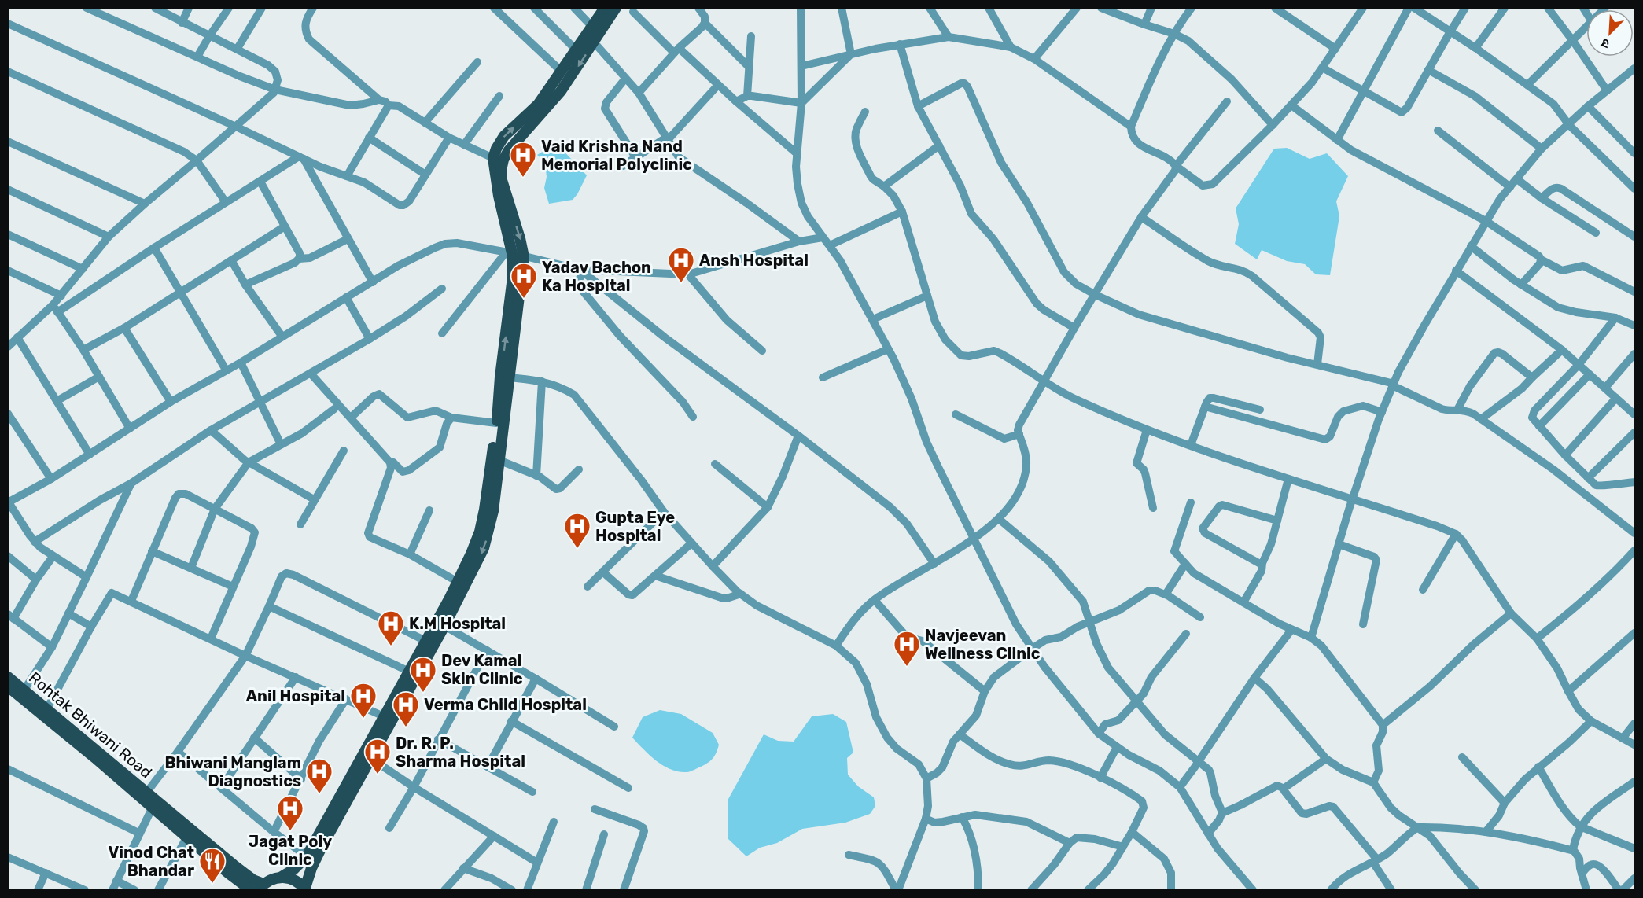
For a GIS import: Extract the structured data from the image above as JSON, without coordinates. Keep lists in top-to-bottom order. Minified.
{"streets":{"main road":["Rohtak Bhiwani Road"]},"places":{"hospital":["Vaid Krishna Nand Memorial Polyclinic","Ansh Hospital","Yadav Bachon Ka Hospital","Gupta Eye Hospital","K.M Hospital","Navjeevan Wellness Clinic","Dev Kamal Skin Clinic","Anil Hospital","Verma Child Hospital","Dr. R. P. Sharma Hospital","Bhiwani Manglam Diagnostics","Jagat Poly Clinic"],"restaurant":["Vinod Chat Bhandar"]},"north":"bottom left"}
